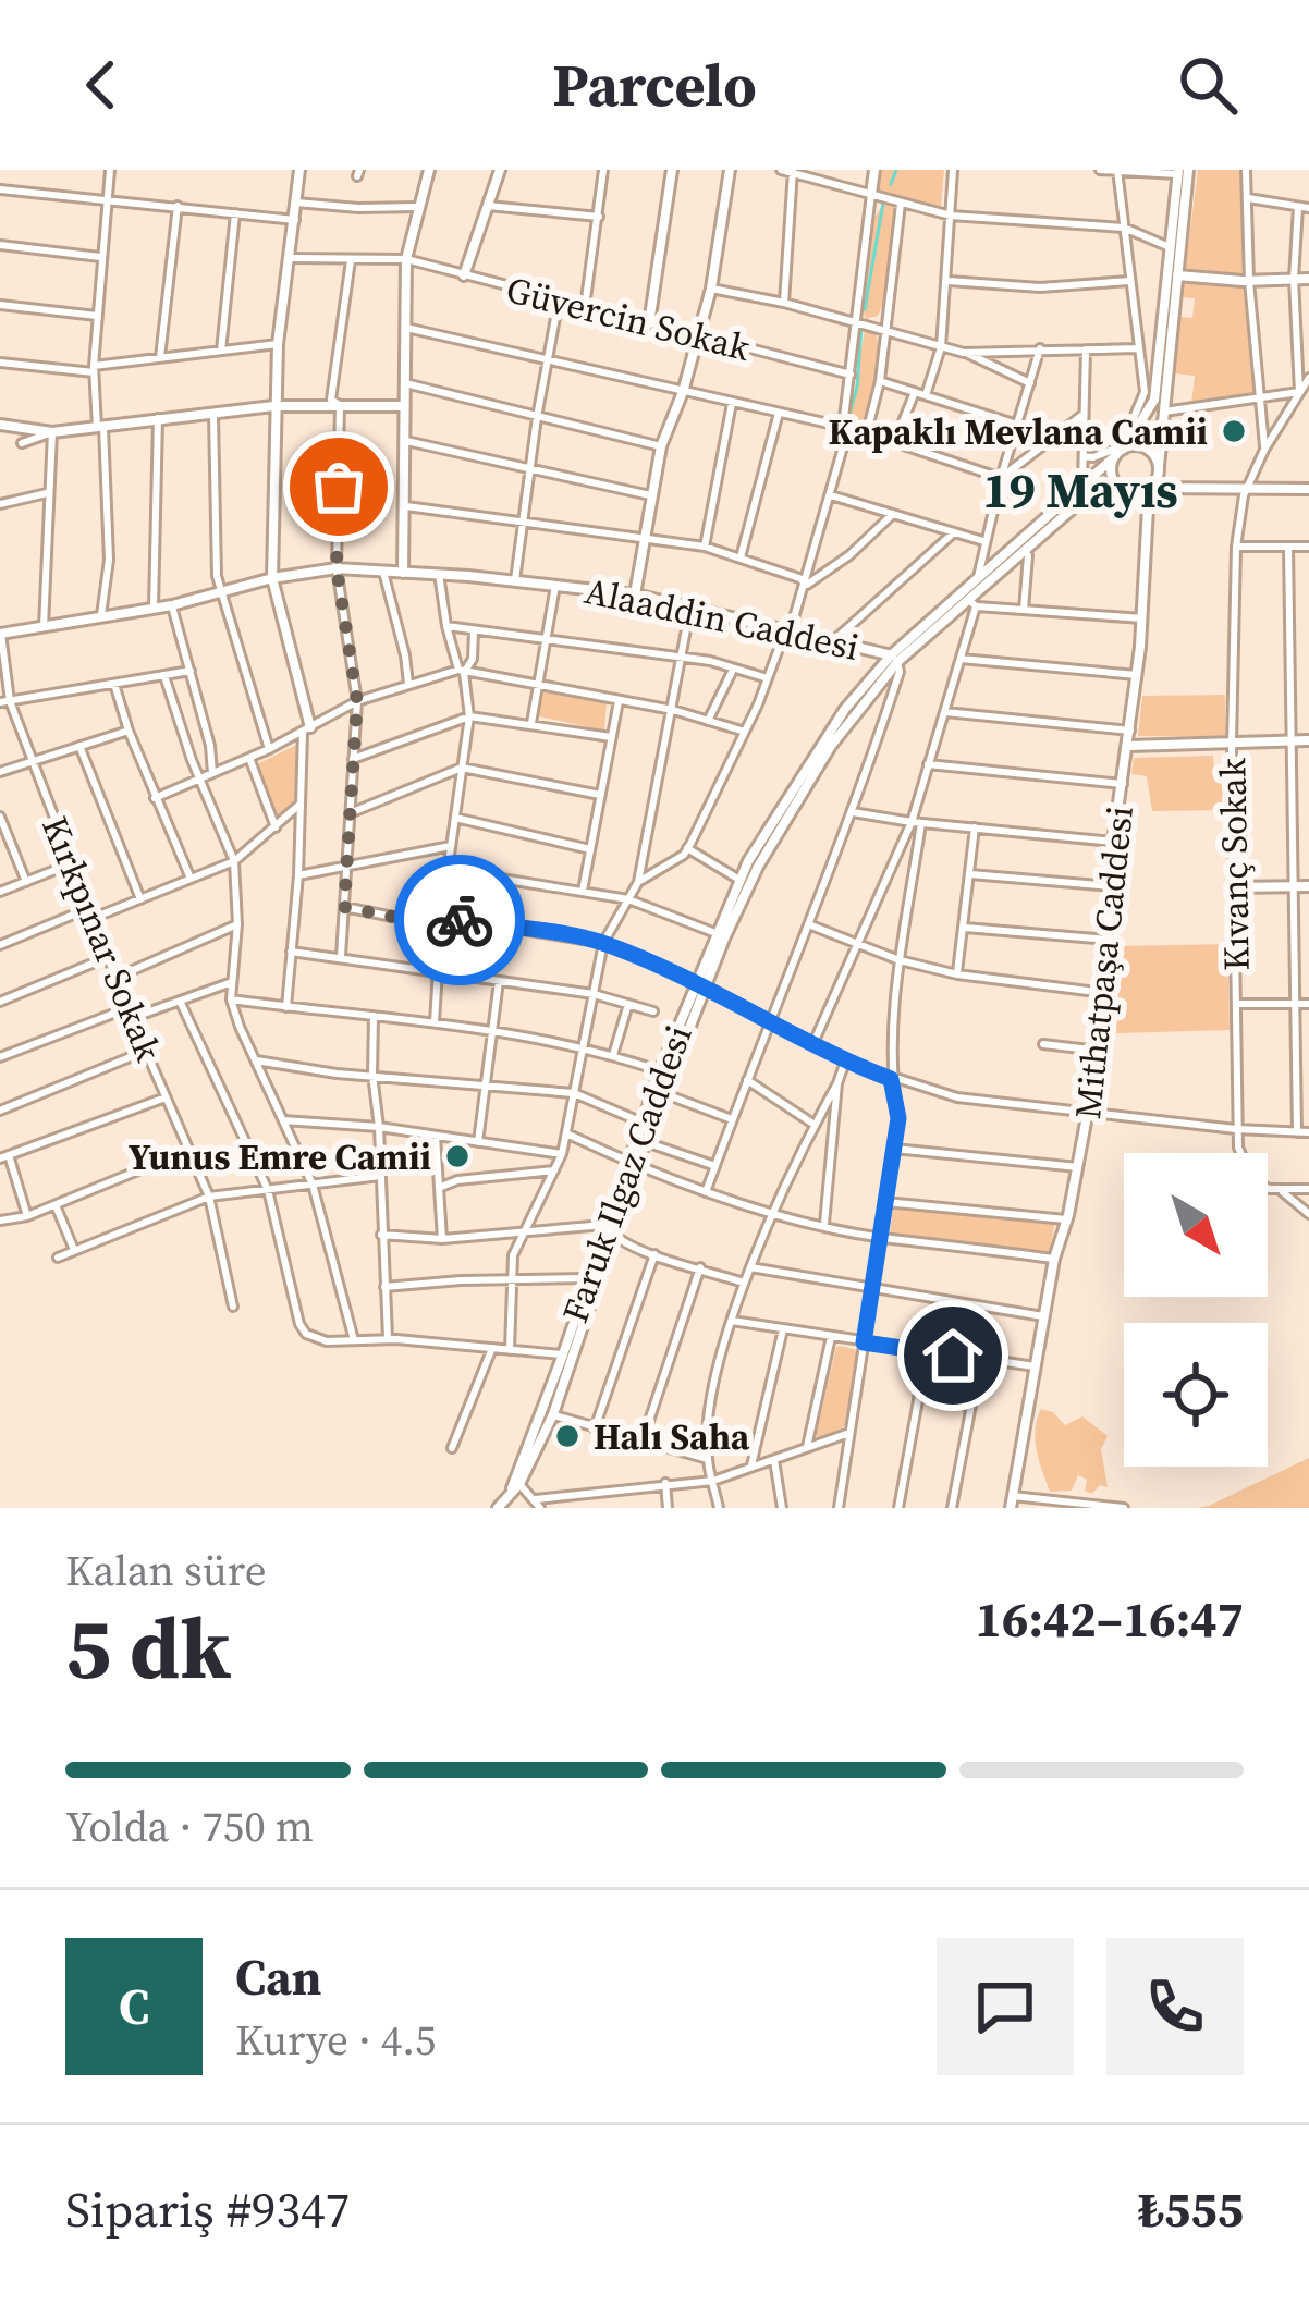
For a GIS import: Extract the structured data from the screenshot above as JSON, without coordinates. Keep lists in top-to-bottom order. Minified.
{"streets":{"street":["Güvercin Sokak","Alaaddin Caddesi","Kıvanç Sokak","Kırkpınar Sokak","Mithatpaşa Caddesi","Faruk Ilgaz Caddesi"]},"crossings":[["Alaaddin Caddesi","Kırkpınar Sokak"],["Alaaddin Caddesi","Faruk Ilgaz Caddesi"],["Mithatpaşa Caddesi","Faruk Ilgaz Caddesi"]],"districts":["19 Mayıs"],"places":["Kapaklı Mevlana Camii","Yunus Emre Camii","Halı Saha"],"north":"bottom right","page":{"header":"Parcelo","heading":["5 dk","Kalan süre","16:42–16:47"],"panel":["Can","Kurye · 4.5","Sipariş #9347","₺555"],"bar":"Yolda · 750 m","round":"C"}}
